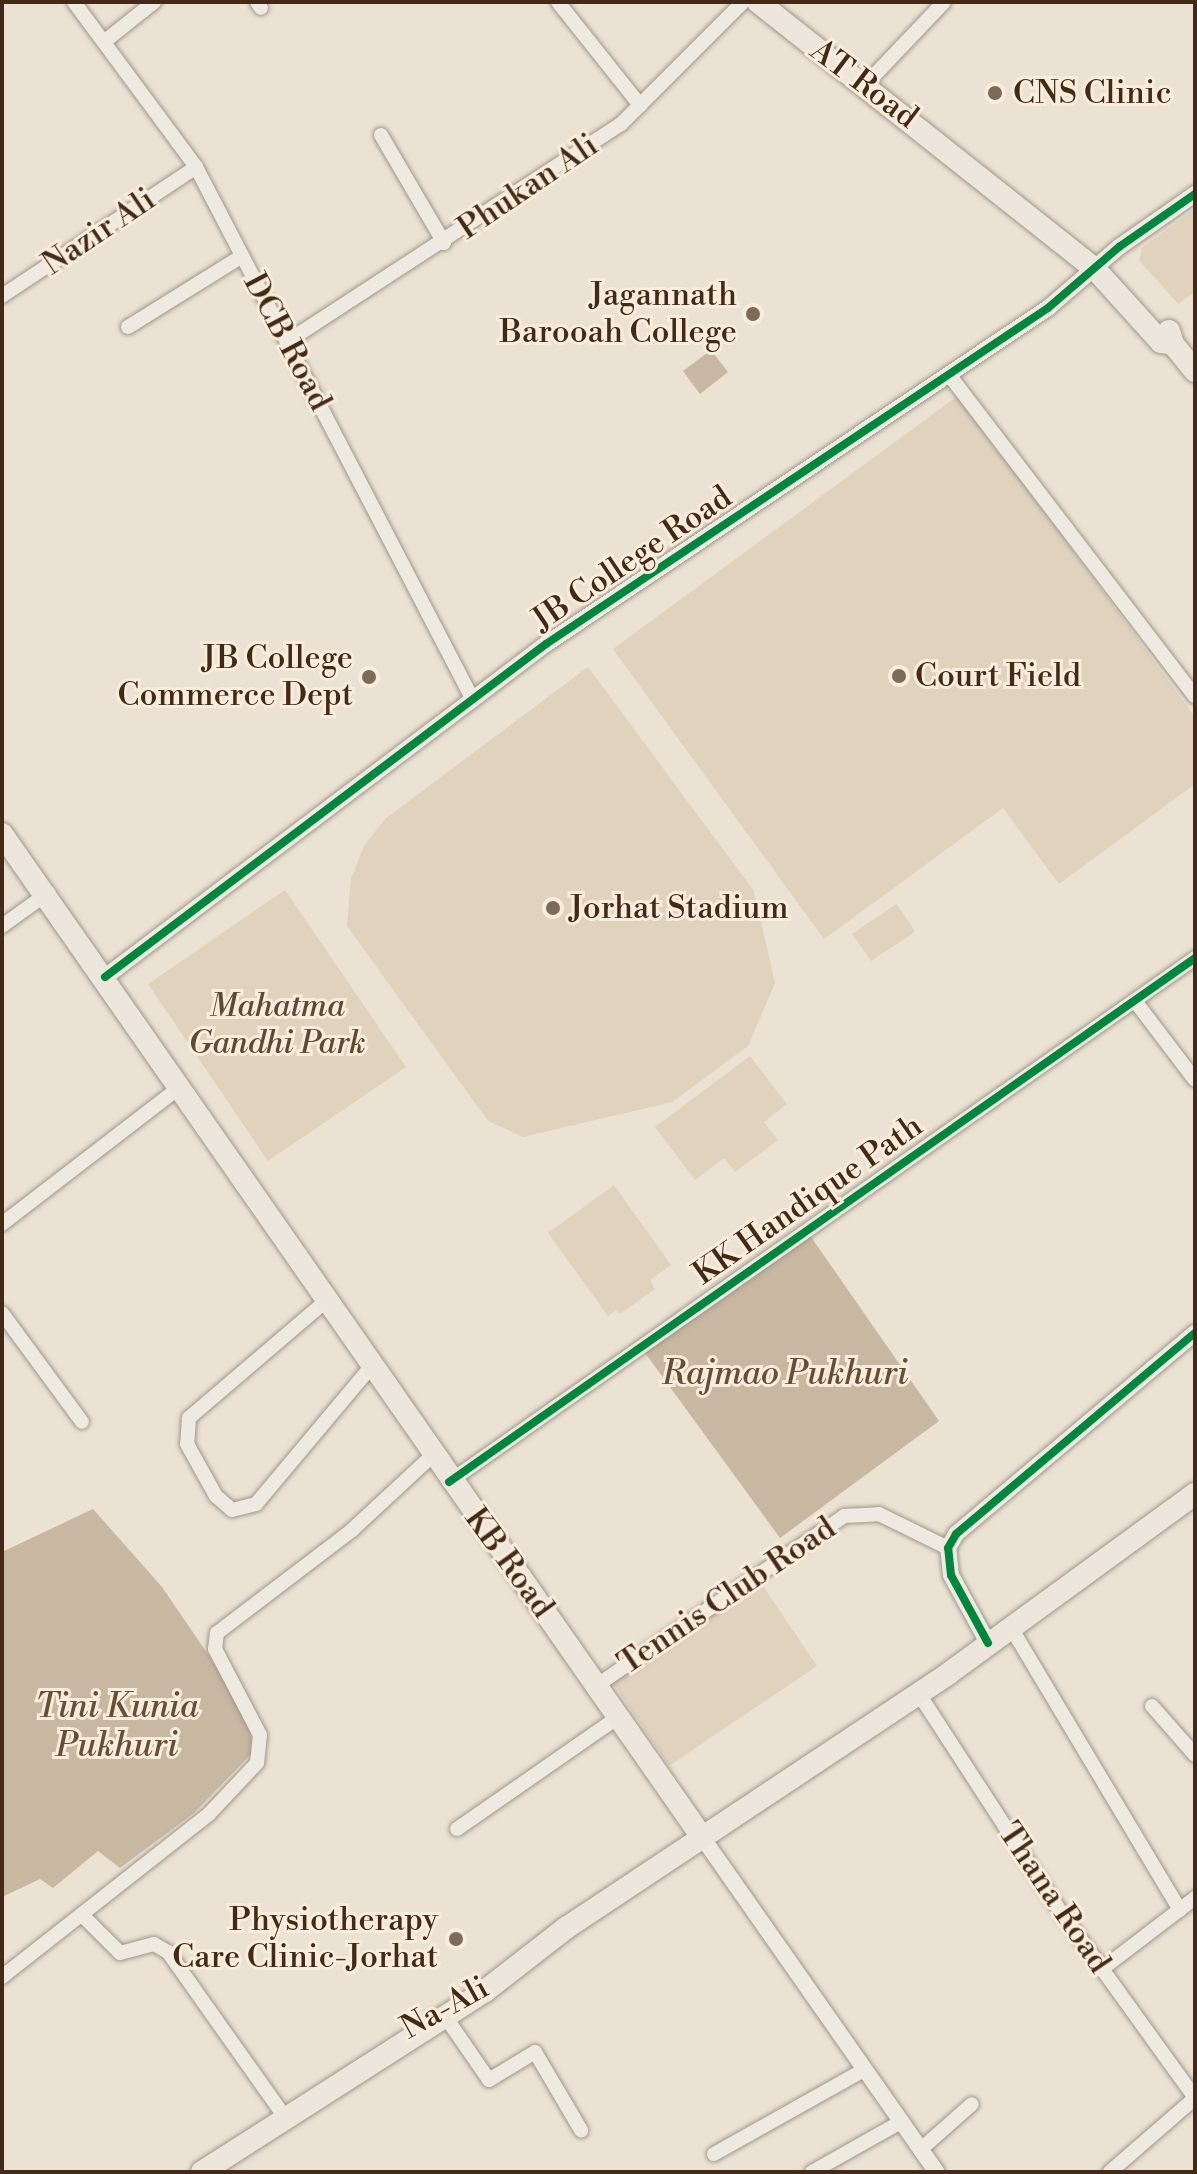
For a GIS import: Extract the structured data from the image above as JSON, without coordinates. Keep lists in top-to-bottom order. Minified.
{"streets":{"main road":["AT Road","KB Road","Na-Ali"],"street":["Phukan Ali","Nazir Ali","DCB Road","JB College Road","KK Handique Path","Tennis Club Road","Thana Road"]},"crossings":[["AT Road","JB College Road"],["Phukan Ali","DCB Road"],["Nazir Ali","DCB Road"],["DCB Road","JB College Road"],["JB College Road","KB Road"],["KK Handique Path","KB Road"],["KB Road","Tennis Club Road"],["KB Road","Na-Ali"],["Thana Road","Na-Ali"]],"water":["Rajmao Pukhuri","Tini Kunia Pukhuri"],"parks":["Mahatma Gandhi Park"],"places":["CNS Clinic","Jagannath Barooah College","Court Field","JB College Commerce Dept","Jorhat Stadium","Physiotherapy Care Clinic-Jorhat"]}
